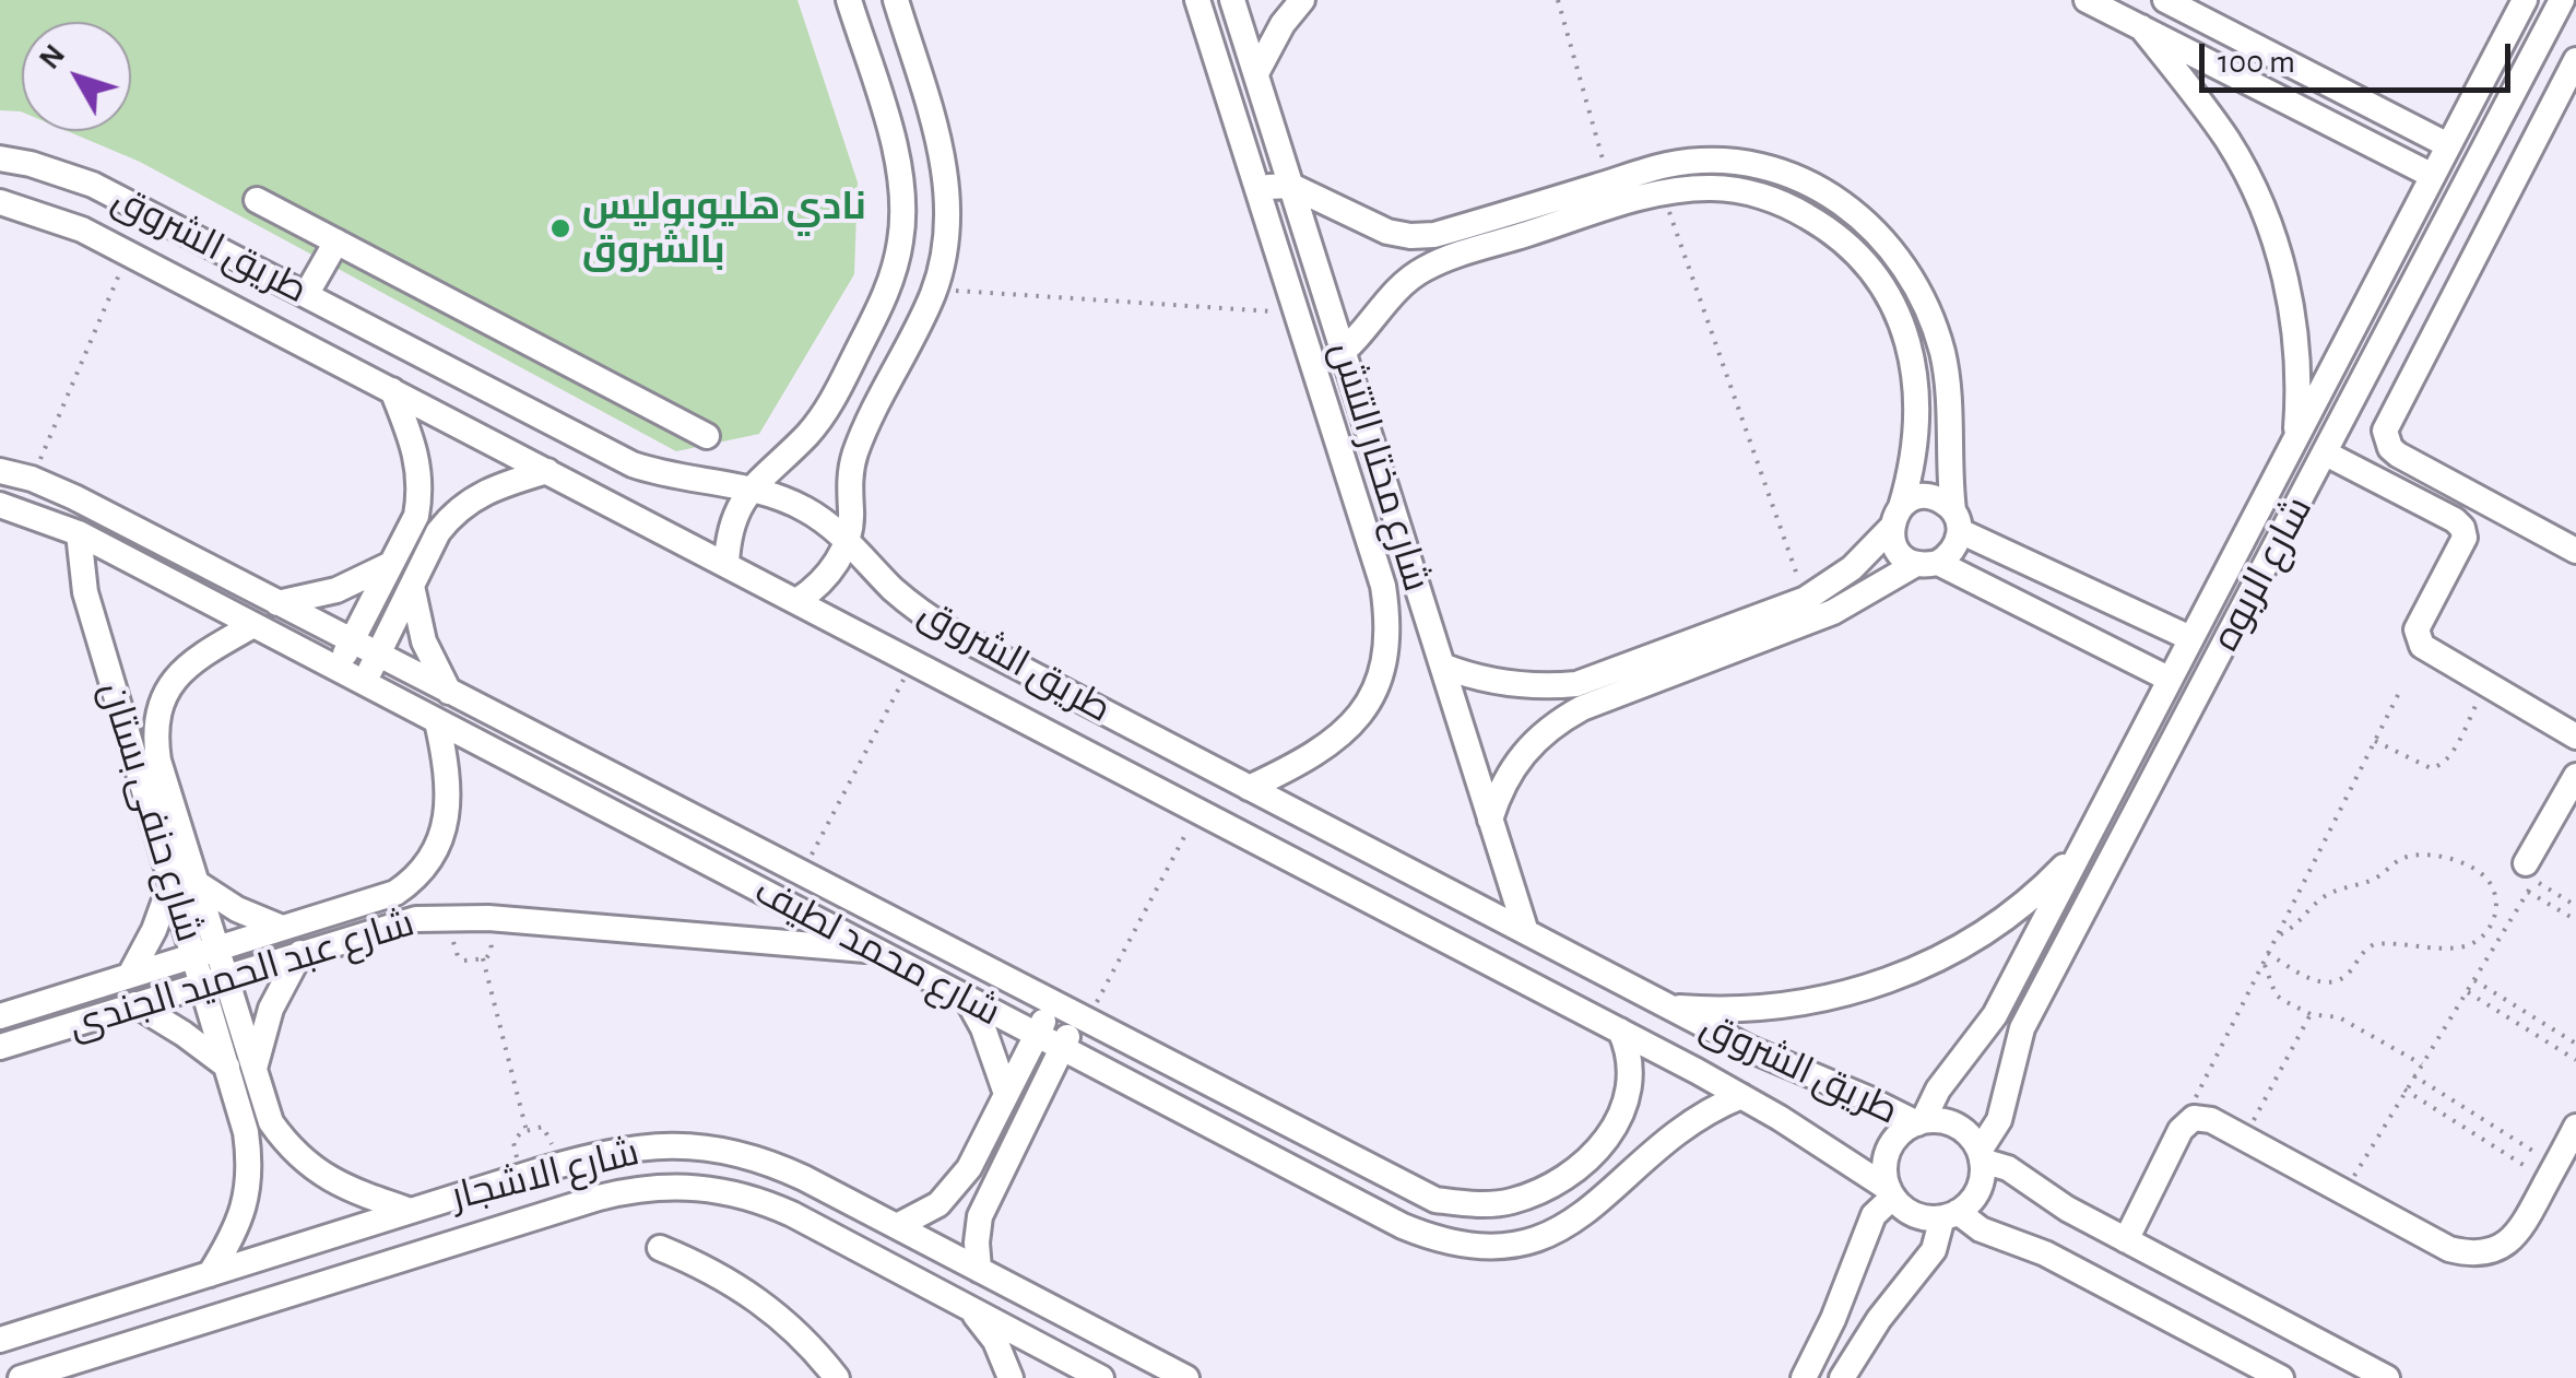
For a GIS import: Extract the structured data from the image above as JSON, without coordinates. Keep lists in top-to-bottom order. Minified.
{"streets":{"street":["طريق الشروق","شارع مختار التتش","شارع الربوه","شارع حنفى بستان","شارع محمد لطيف","شارع عبد الحميد الجندى","شارع الاشجار"]},"crossings":[["طريق الشروق","شارع مختار التتش"],["طريق الشروق","شارع الربوه"],["طريق الشروق","شارع محمد لطيف"],["شارع حنفى بستان","شارع محمد لطيف"],["شارع حنفى بستان","شارع عبد الحميد الجندى"],["شارع حنفى بستان","شارع الاشجار"],["شارع محمد لطيف","شارع عبد الحميد الجندى"]],"places":["نادي هليوبوليس بالشروق"],"scale_bar":"100 m","north":"top left"}
